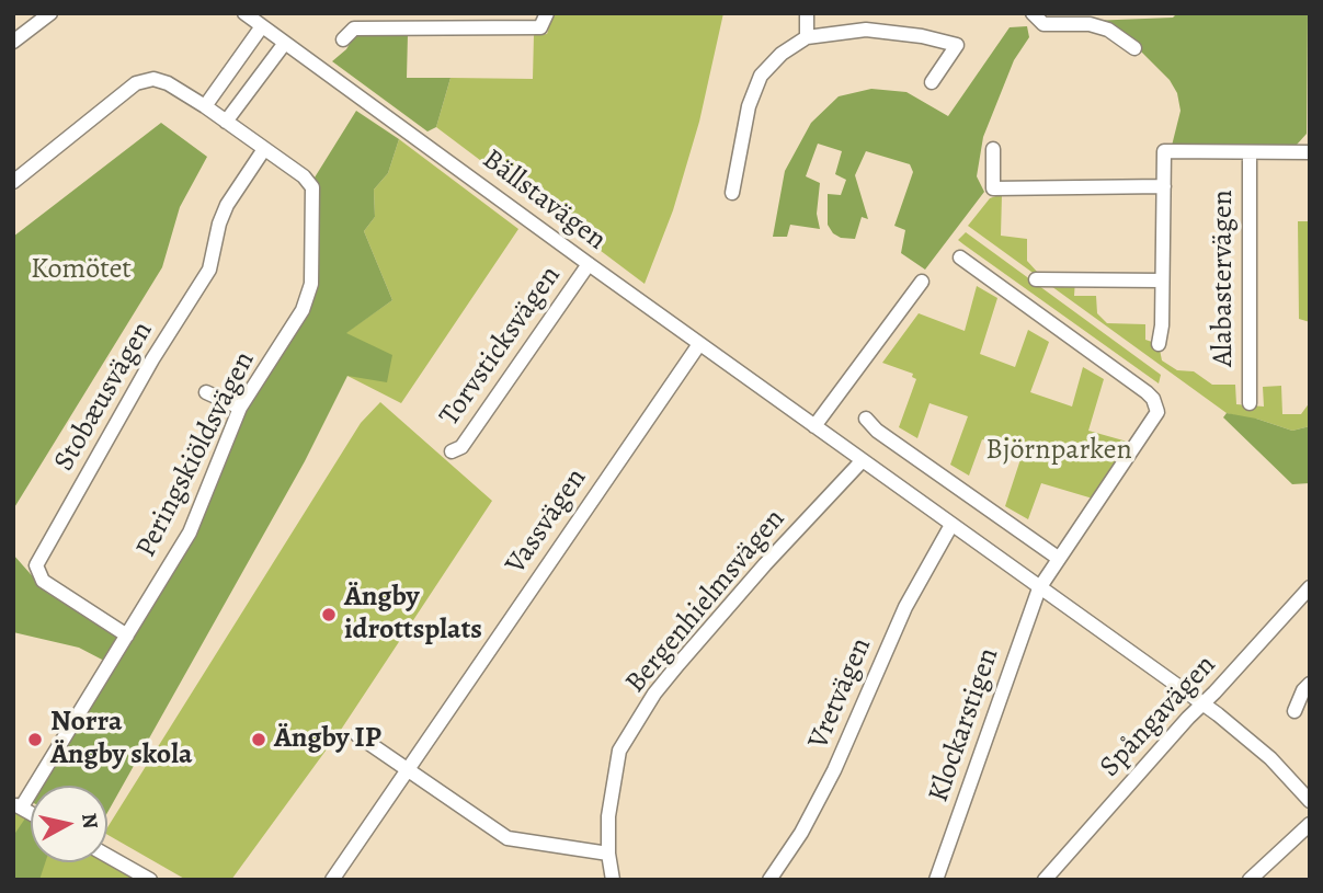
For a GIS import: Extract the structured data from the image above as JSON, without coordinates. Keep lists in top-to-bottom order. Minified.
{"streets":{"street":["Bällstavägen","Alabastervägen","Torvsticksvägen","Stobæusvägen","Peringskiöldsvägen","Vassvägen","Bergenhielmsvägen","Vretvägen","Spångavägen","Klockarstigen"]},"crossings":[["Bällstavägen","Torvsticksvägen"],["Bällstavägen","Vassvägen"],["Bällstavägen","Bergenhielmsvägen"],["Bällstavägen","Vretvägen"],["Bällstavägen","Spångavägen"],["Bällstavägen","Klockarstigen"],["Stobæusvägen","Peringskiöldsvägen"]],"parks":["Komötet","Björnparken"],"places":["Ängby idrottsplats","Norra Ängby skola","Ängby IP"],"north":"right"}
